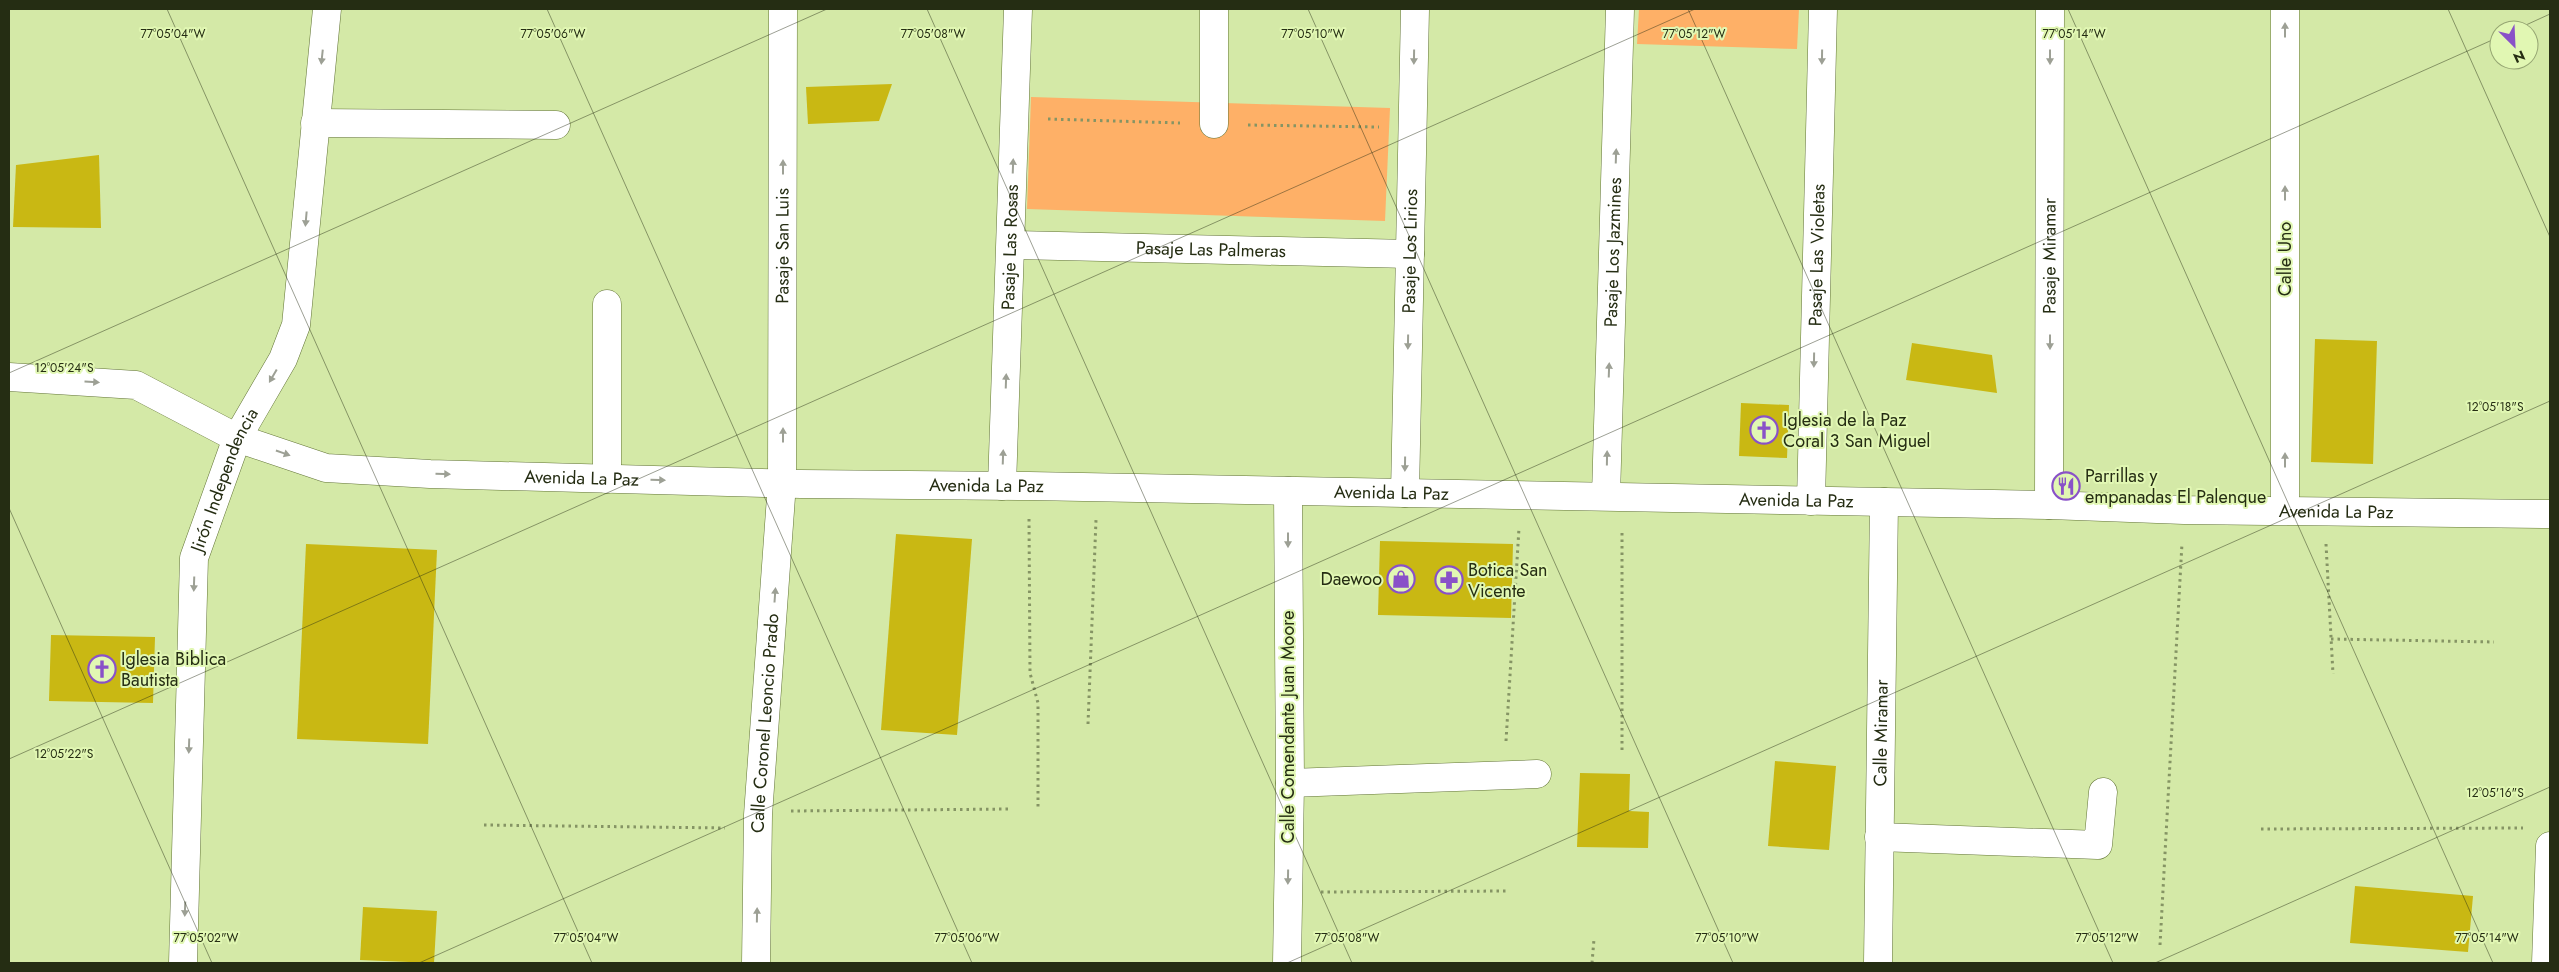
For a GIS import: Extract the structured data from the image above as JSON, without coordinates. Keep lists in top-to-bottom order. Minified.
{"streets":{"street":["Pasaje San Luis","Pasaje Las Rosas","Pasaje Las Palmeras","Pasaje Los Lirios","Pasaje Los Jazmines","Pasaje Las Violetas","Pasaje Miramar","Calle Uno","Avenida La Paz","Jirón Independencia","Calle Coronel Leoncio Prado","Calle Comendante Juan Moore","Calle Miramar"]},"crossings":[["Pasaje San Luis","Avenida La Paz"],["Pasaje San Luis","Calle Coronel Leoncio Prado"],["Pasaje Las Rosas","Pasaje Las Palmeras"],["Pasaje Las Rosas","Avenida La Paz"],["Pasaje Las Palmeras","Pasaje Los Lirios"],["Pasaje Los Lirios","Avenida La Paz"],["Pasaje Los Jazmines","Avenida La Paz"],["Pasaje Las Violetas","Avenida La Paz"],["Pasaje Miramar","Avenida La Paz"],["Calle Uno","Avenida La Paz"],["Avenida La Paz","Jirón Independencia"],["Avenida La Paz","Calle Coronel Leoncio Prado"],["Avenida La Paz","Calle Comendante Juan Moore"],["Avenida La Paz","Calle Miramar"]],"one_way":["Pasaje Las Rosas","Pasaje Los Lirios","Pasaje Los Jazmines","Pasaje Las Violetas","Pasaje Miramar","Calle Uno","Jirón Independencia","Calle Coronel Leoncio Prado","Calle Comendante Juan Moore"],"places":{"church":["Iglesia de la Paz Coral 3 San Miguel","Iglesia Biblica Bautista"],"restaurant":["Parrillas y empanadas El Palenque"],"shop":["Daewoo"],"pharmacy":["Botica San Vicente"]},"north":"bottom right","coordinates":["77°05'04\"W","77°05'06\"W","77°05'08\"W","77°05'10\"W","77°05'12\"W","77°05'14\"W","12°05'24\"S","12°05'18\"S","12°05'22\"S","12°05'16\"S","77°05'02\"W"]}
